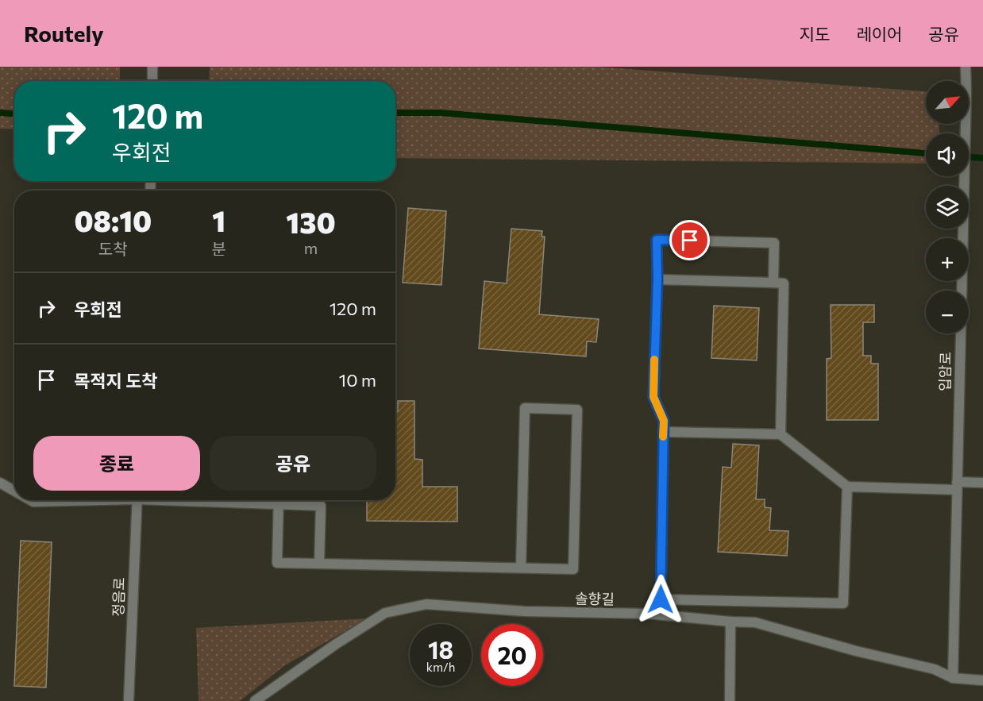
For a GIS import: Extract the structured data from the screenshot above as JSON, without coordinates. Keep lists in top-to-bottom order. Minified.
{"streets":{"street":["입암로","정음로","솔향길"]},"crossings":[["입암로","솔향길"]],"north":"top right","page":{"header":"Routely","nav":["지도","레이어","공유"],"map_buttons":["+","−"],"turn":["120 m","우회전"],"eta":["08:10","도착","1","분","130","m"],"list":[{"name":"우회전","value":"120 m"},{"name":"목적지 도착","value":"10 m"}],"buttons":["종료","공유"],"speed":"18 km/h","limit":"20"}}
